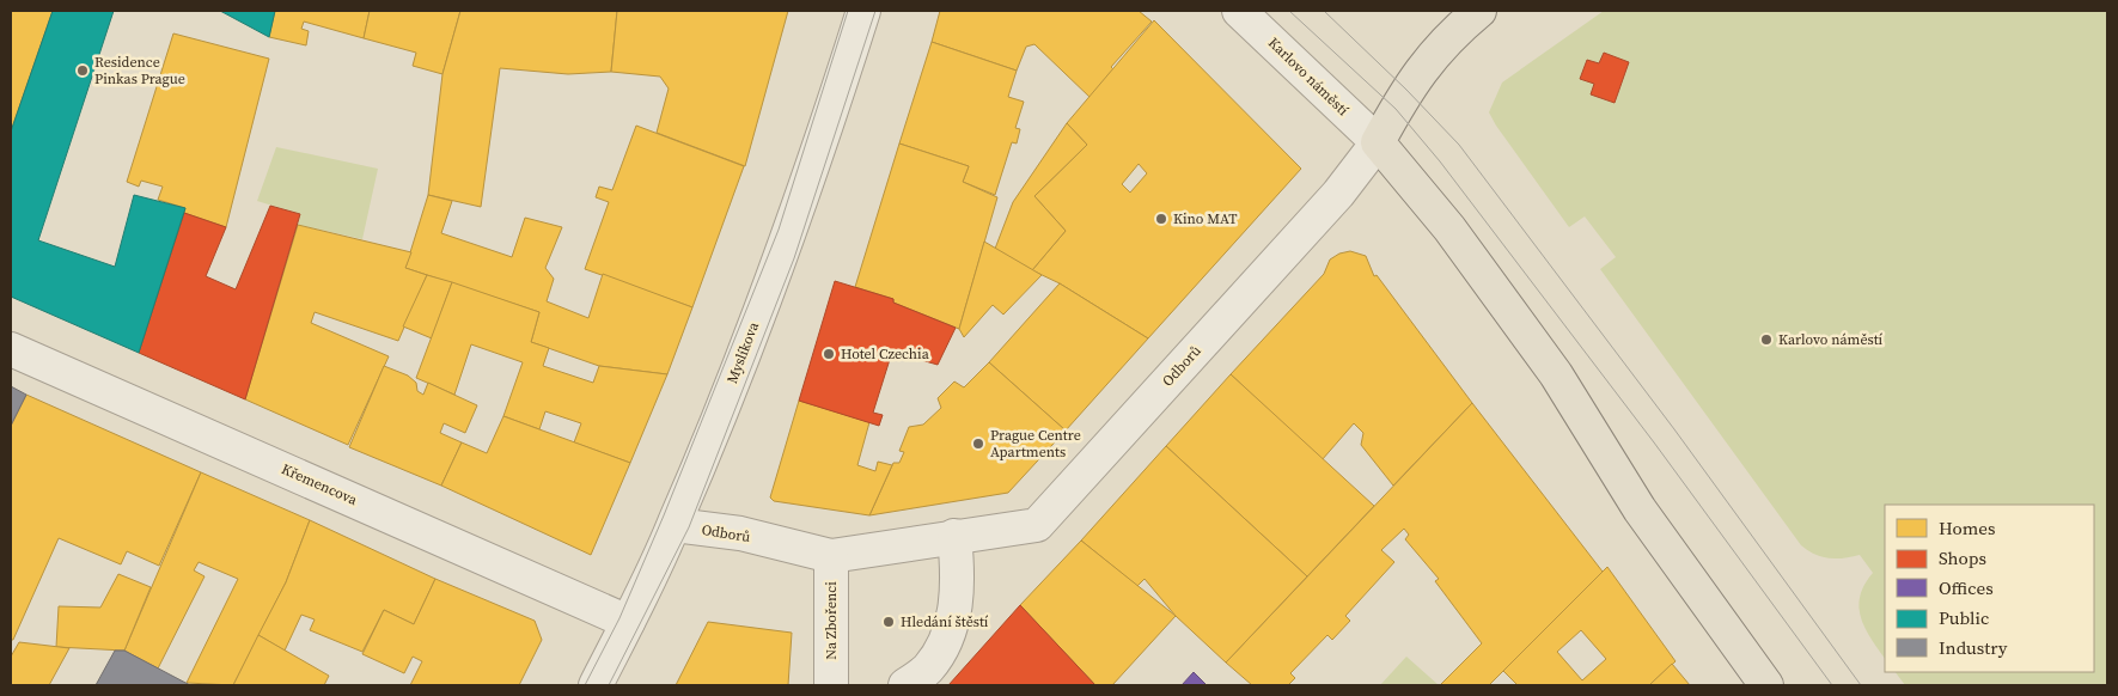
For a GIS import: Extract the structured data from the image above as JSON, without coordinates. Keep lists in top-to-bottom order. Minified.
{"streets":{"main road":["Karlovo náměstí"],"street":["Myslíkova","Odborů","Křemencova","Na Zbořenci"]},"crossings":[["Karlovo náměstí","Odborů"],["Myslíkova","Odborů"],["Myslíkova","Křemencova"],["Odborů","Na Zbořenci"]],"places":["Residence Pinkas Prague","Kino MAT","Karlovo náměstí","Hotel Czechia","Prague Centre Apartments","Hledání štěstí"],"legend":["Homes","Shops","Offices","Public","Industry"]}
